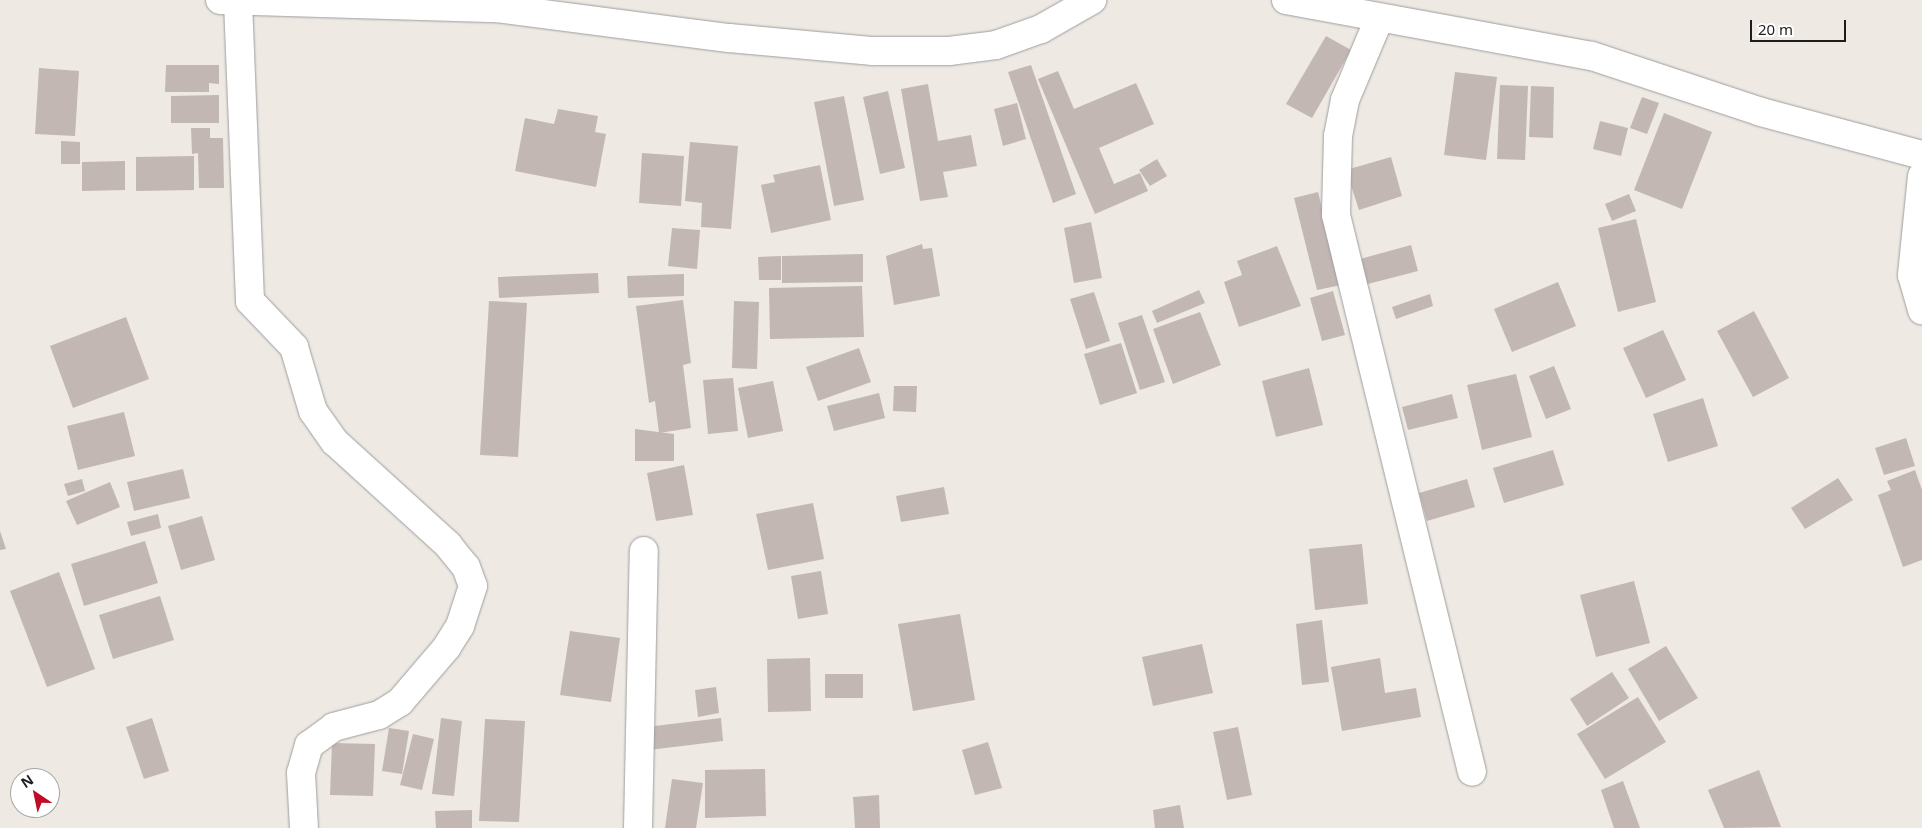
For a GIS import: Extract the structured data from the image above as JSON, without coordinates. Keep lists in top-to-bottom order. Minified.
{"scale_bar":"20 m","north":"top left"}
